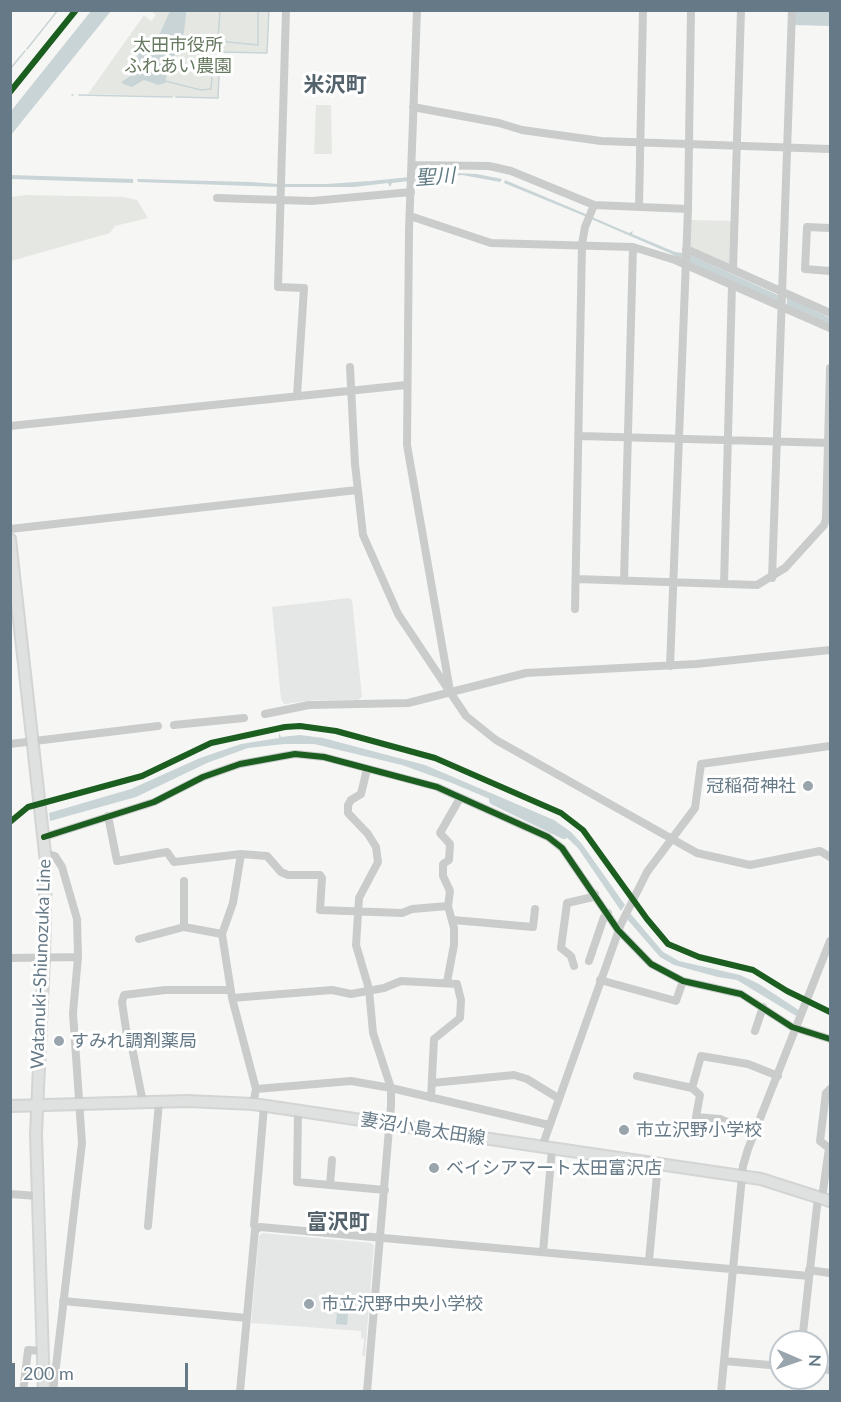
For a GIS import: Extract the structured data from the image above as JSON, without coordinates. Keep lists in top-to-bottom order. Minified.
{"streets":{"main road":["Watanuki-Shiunozuka Line","妻沼小島太田線"]},"crossings":[["Watanuki-Shiunozuka Line","妻沼小島太田線"]],"districts":["米沢町","富沢町"],"water":["聖川"],"parks":["太田市役所 ふれあい農園"],"places":["冠稲荷神社","すみれ調剤薬局","市立沢野小学校","ベイシアマート太田富沢店","市立沢野中央小学校"],"scale_bar":"200 m","north":"right"}
